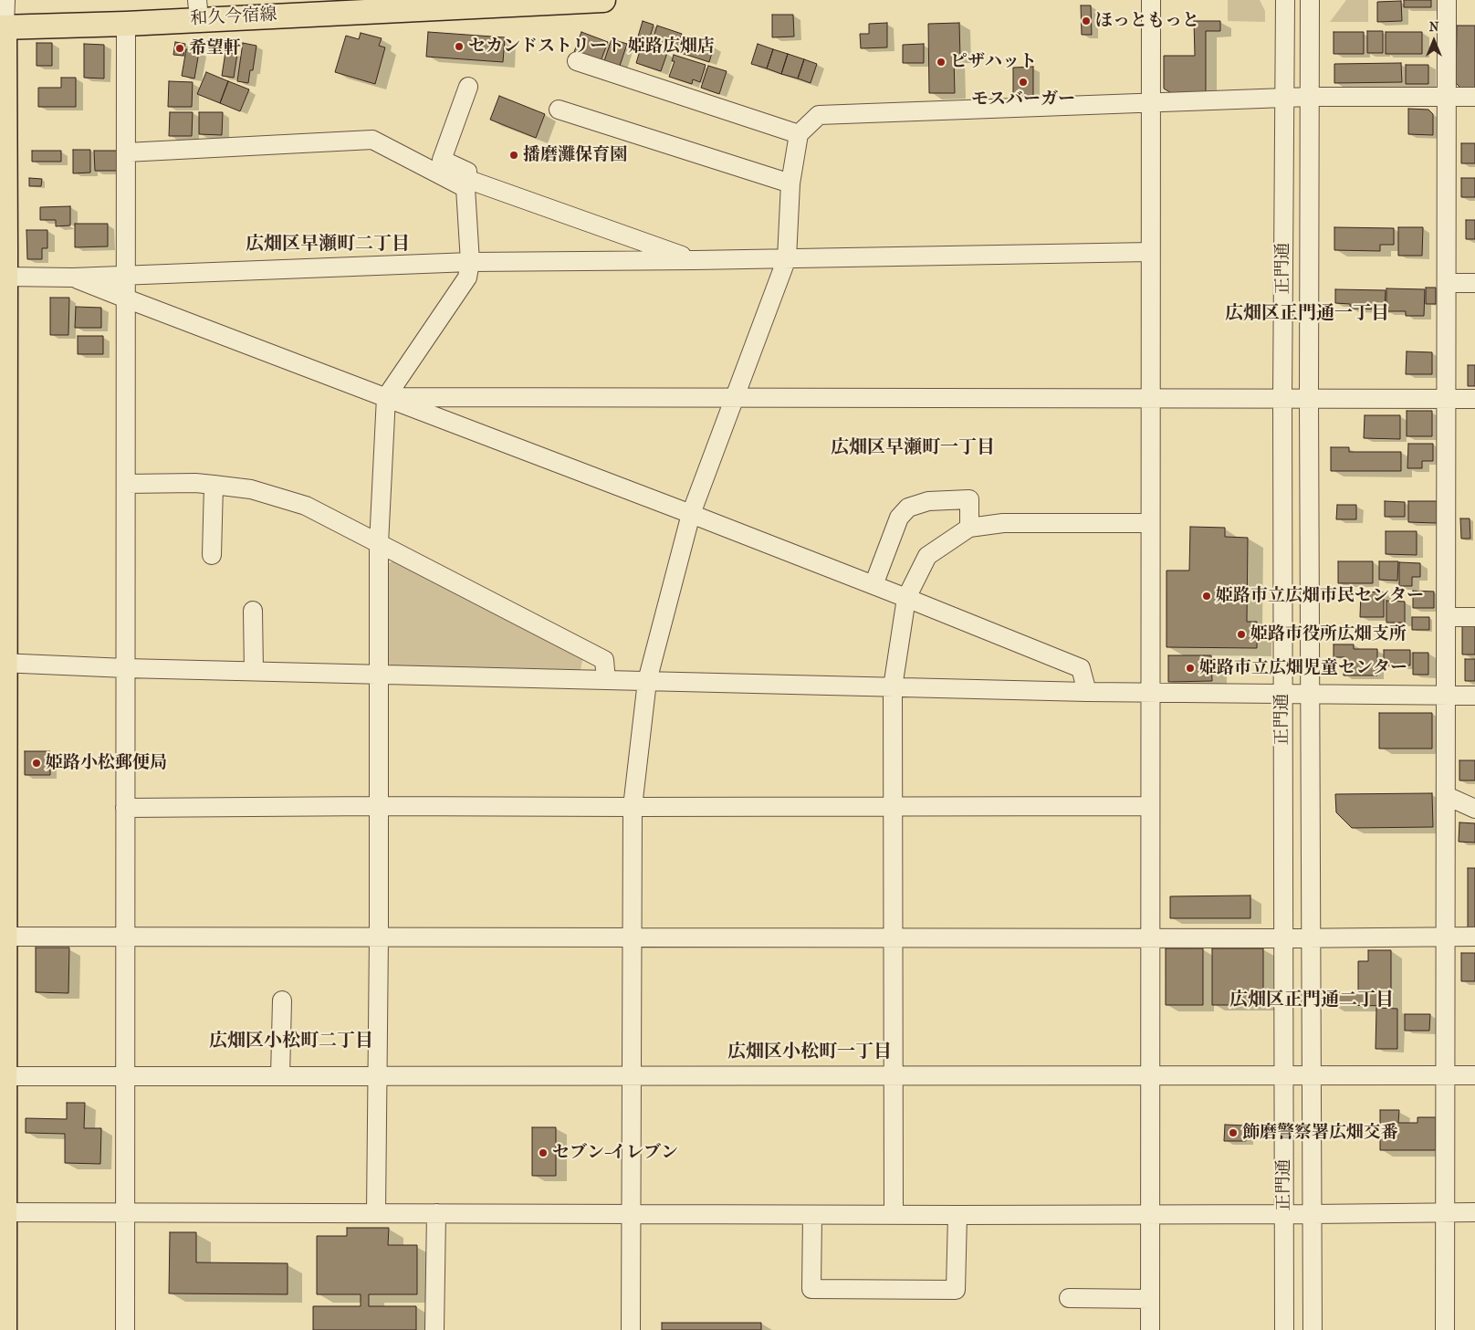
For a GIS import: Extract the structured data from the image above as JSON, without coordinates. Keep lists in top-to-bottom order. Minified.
{"streets":{"main road":["和久今宿線"],"street":["正門通"]},"districts":["広畑区早瀬町二丁目","広畑区正門通一丁目","広畑区早瀬町一丁目","広畑区正門通二丁目","広畑区小松町二丁目","広畑区小松町一丁目"],"places":["ほっともっと","セカンドストリート 姫路広畑店","希望軒","ピザハット","モスバーガー","播磨灘保育園","姫路市立広畑市民センター","姫路市役所広畑支所","姫路市立広畑児童センター","姫路小松郵便局","飾磨警察署広畑交番","セブン-イレブン"],"north":"top"}
